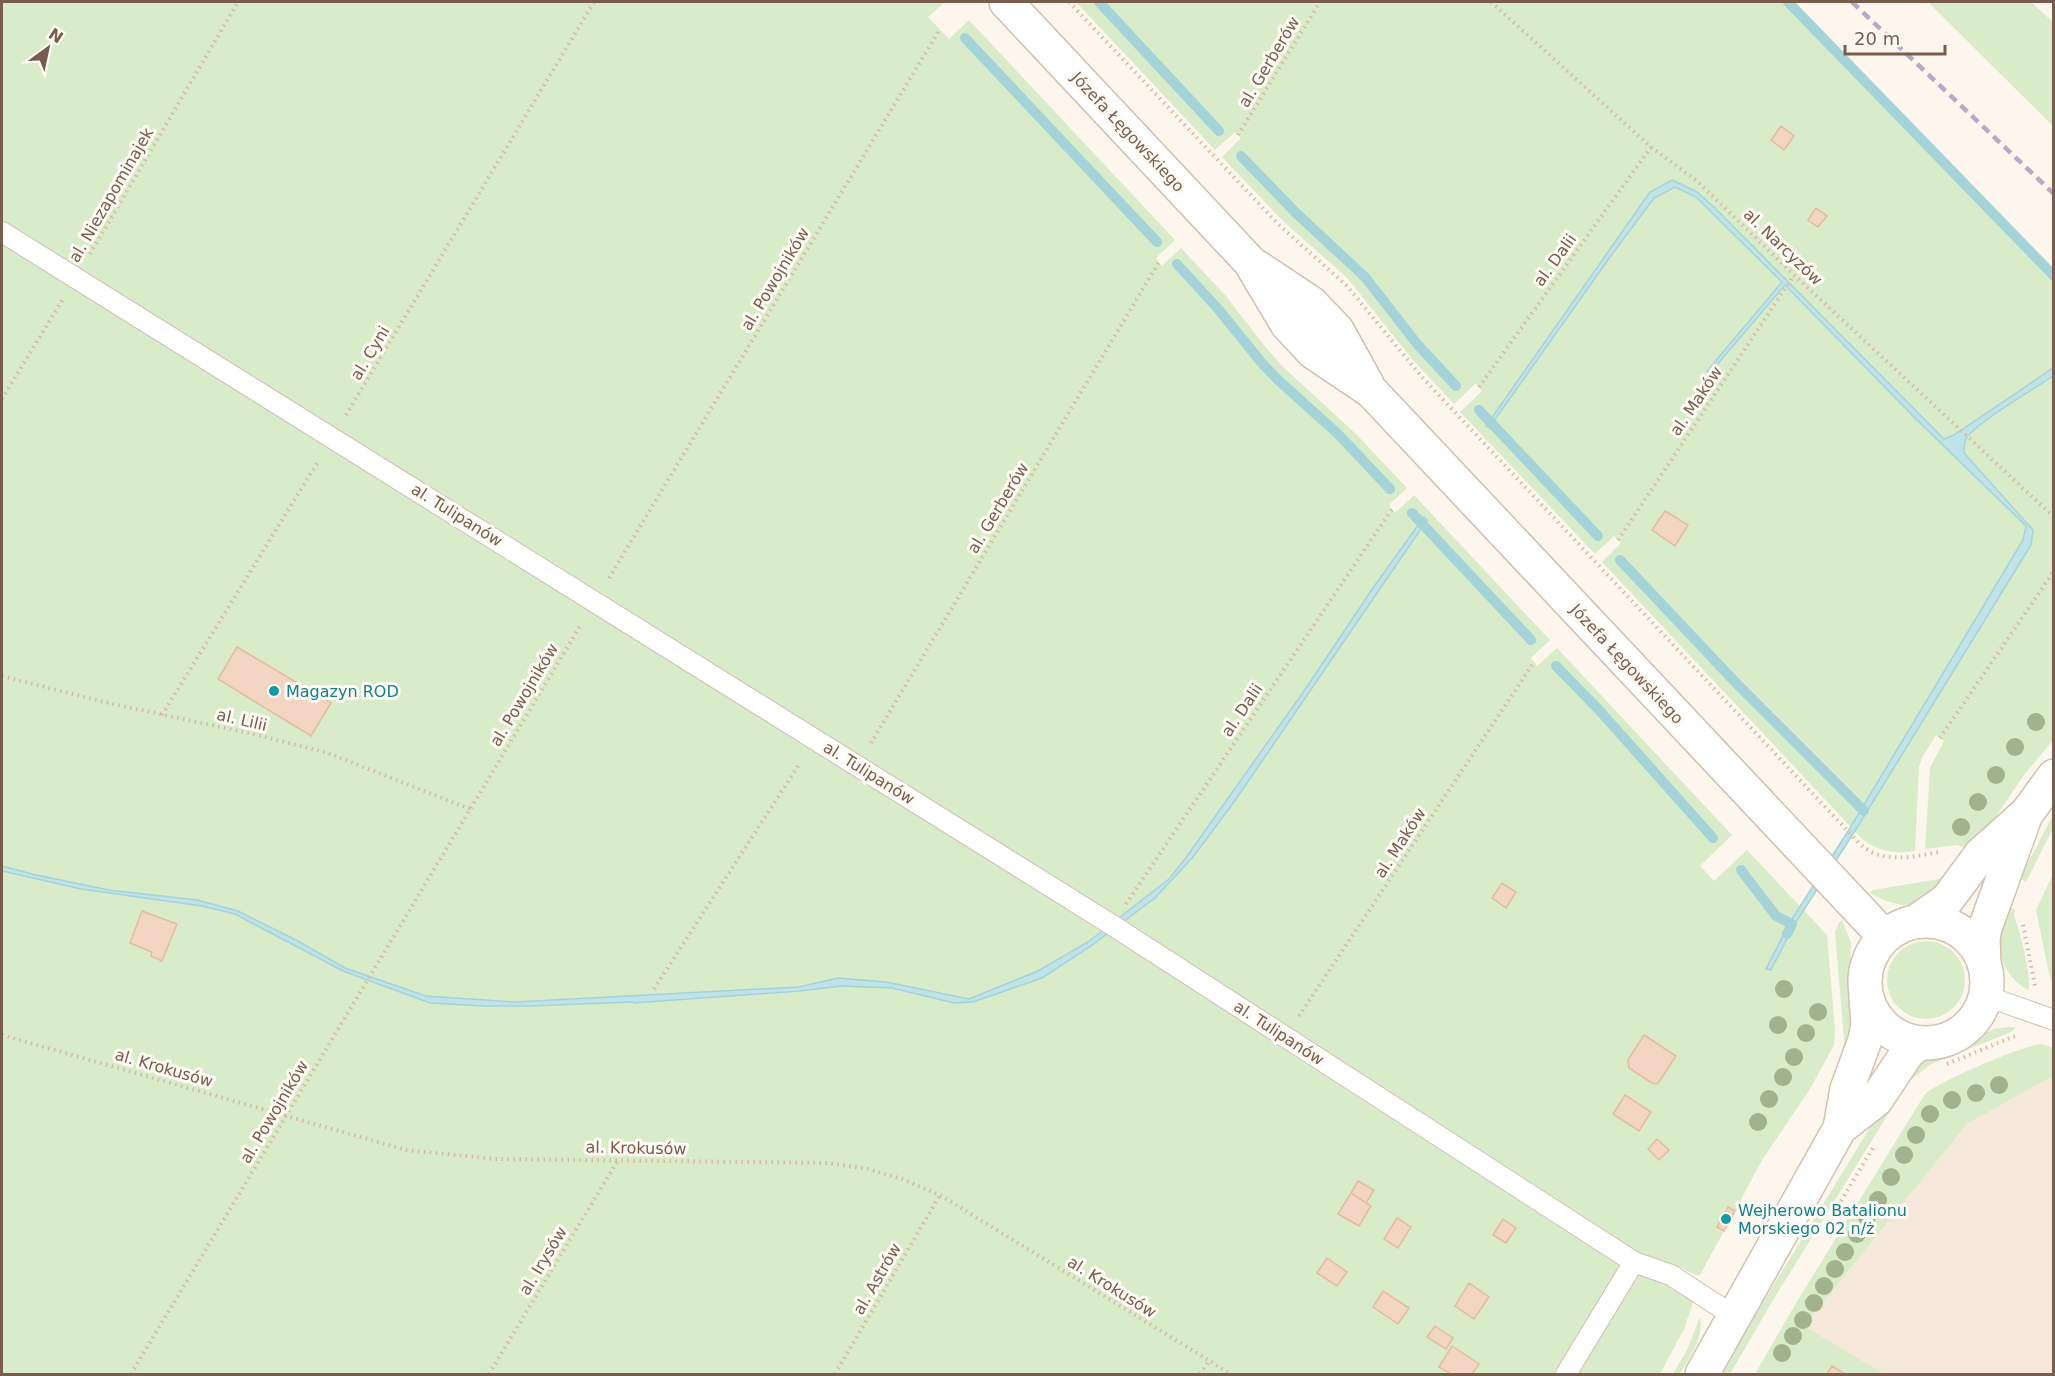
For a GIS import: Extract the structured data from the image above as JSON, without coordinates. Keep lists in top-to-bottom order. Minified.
{"streets":{"main road":["Józefa Łęgowskiego"],"lane":["al. Tulipanów"],"path":["al. Gerberów","al. Niezapominajek","al. Narcyzów","al. Dalii","al. Powojników","al. Cyni","al. Maków","al. Lilii","al. Krokusów","al. Irysów","al. Astrów"]},"crossings":[["al. Gerberów","al. Tulipanów"],["al. Niezapominajek","al. Tulipanów"],["al. Narcyzów","al. Dalii"],["al. Narcyzów","al. Maków"],["al. Dalii","al. Tulipanów"],["al. Powojników","al. Tulipanów"],["al. Powojników","al. Lilii"],["al. Powojników","al. Krokusów"],["al. Cyni","al. Tulipanów"],["al. Cyni","al. Lilii"],["al. Maków","al. Tulipanów"],["al. Krokusów","al. Irysów"],["al. Krokusów","al. Astrów"]],"places":["Magazyn ROD","Wejherowo Batalionu Morskiego 02 n/ż"],"scale_bar":"20 m","north":"top right"}
